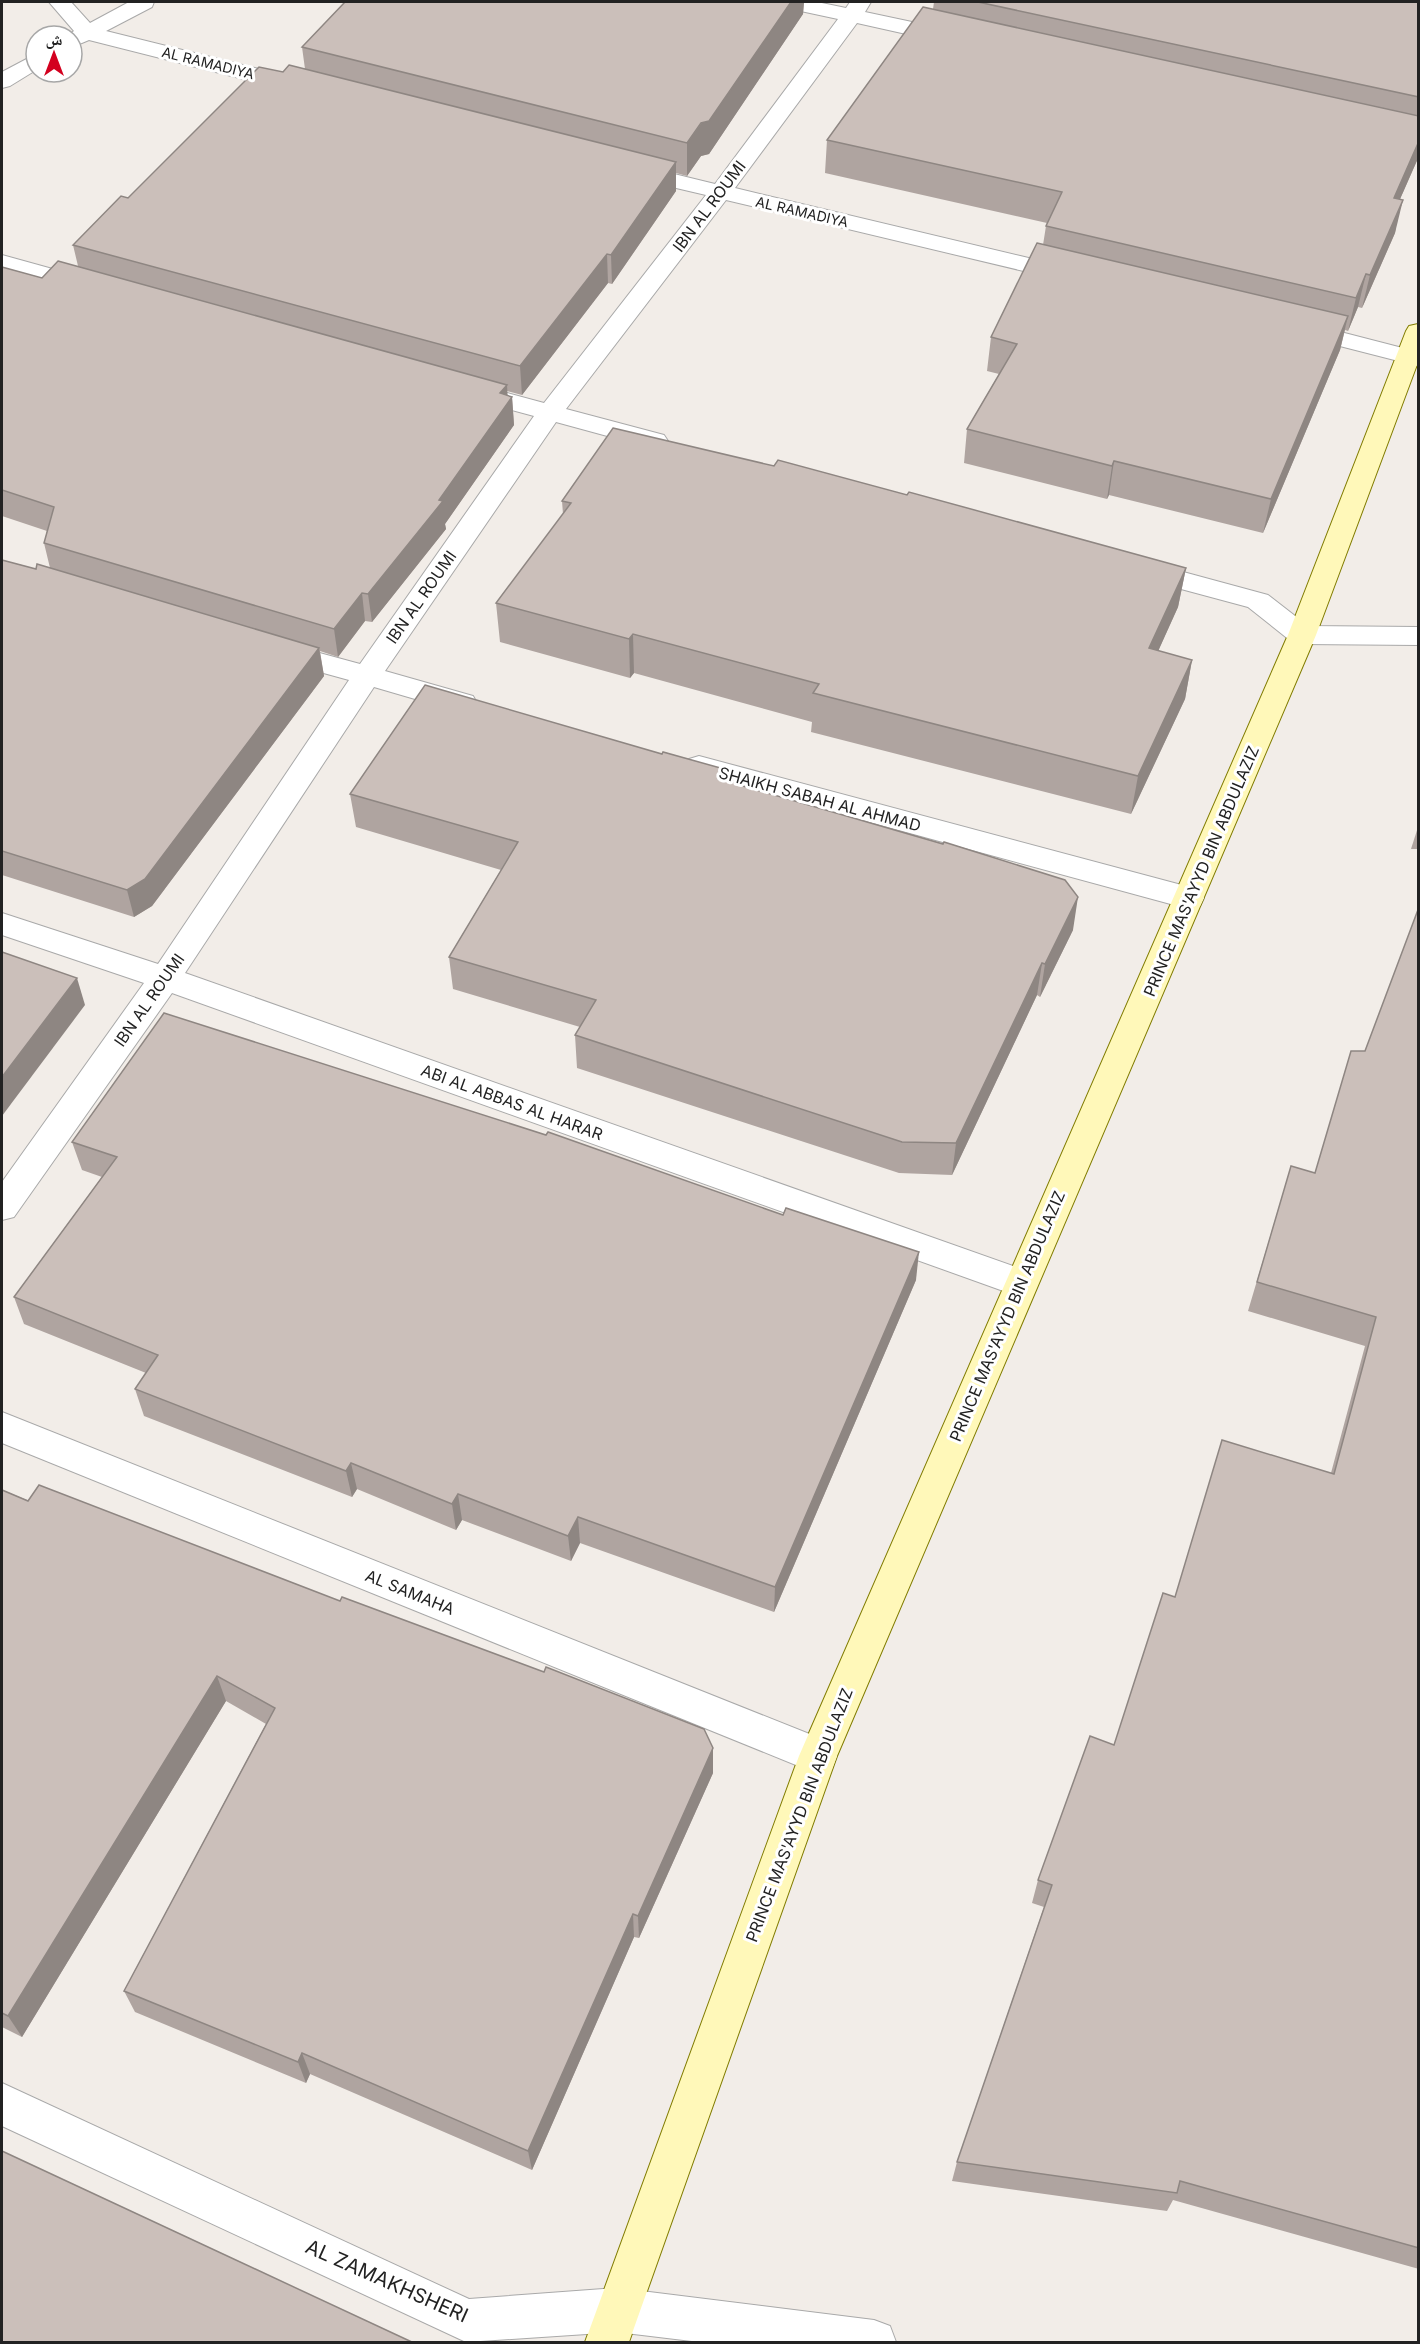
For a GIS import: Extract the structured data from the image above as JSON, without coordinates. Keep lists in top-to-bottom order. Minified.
{"streets":{"street":["AL RAMADIYA","IBN AL ROUMI","SHAIKH SABAH AL AHMAD","PRINCE MAS'AYYD BIN ABDULAZIZ","ABI AL ABBAS AL HARAR","AL SAMAHA","AL ZAMAKHSHERI"]},"crossings":[["AL RAMADIYA","IBN AL ROUMI"],["IBN AL ROUMI","ABI AL ABBAS AL HARAR"],["SHAIKH SABAH AL AHMAD","PRINCE MAS'AYYD BIN ABDULAZIZ"],["PRINCE MAS'AYYD BIN ABDULAZIZ","ABI AL ABBAS AL HARAR"],["PRINCE MAS'AYYD BIN ABDULAZIZ","AL SAMAHA"],["PRINCE MAS'AYYD BIN ABDULAZIZ","AL ZAMAKHSHERI"]],"north":"top"}
